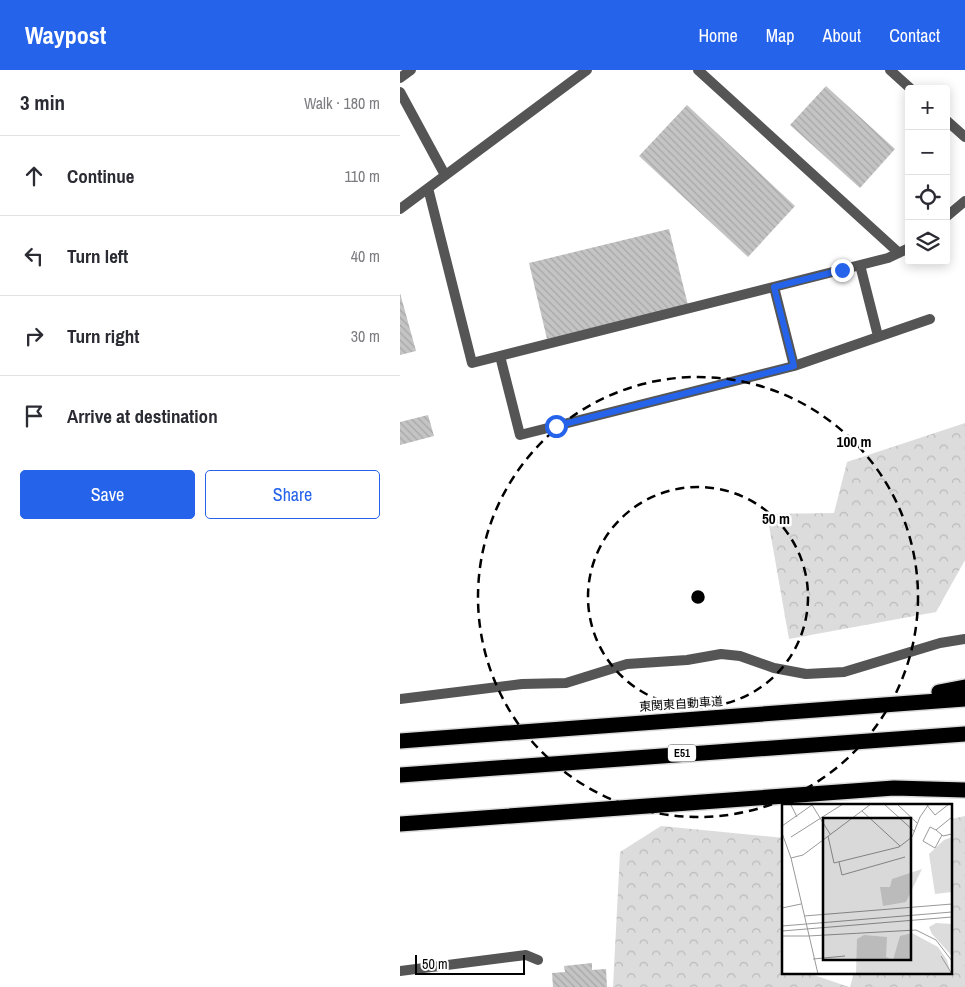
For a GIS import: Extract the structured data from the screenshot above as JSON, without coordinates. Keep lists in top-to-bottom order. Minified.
{"streets":{"highway":["東関東自動車道","E51"]},"scale_bar":"50 m","page":{"header":"Waypost","nav":["Home","Map","About","Contact"],"heading":["3 min","Walk · 180 m"],"map_buttons":["+","−"],"list":[["Continue","110 m"],["Turn left","40 m"],["Turn right","30 m"],"Arrive at destination"],"buttons":["Save","Share"],"scale":"50 m"},"rings":["100 m","50 m"]}
